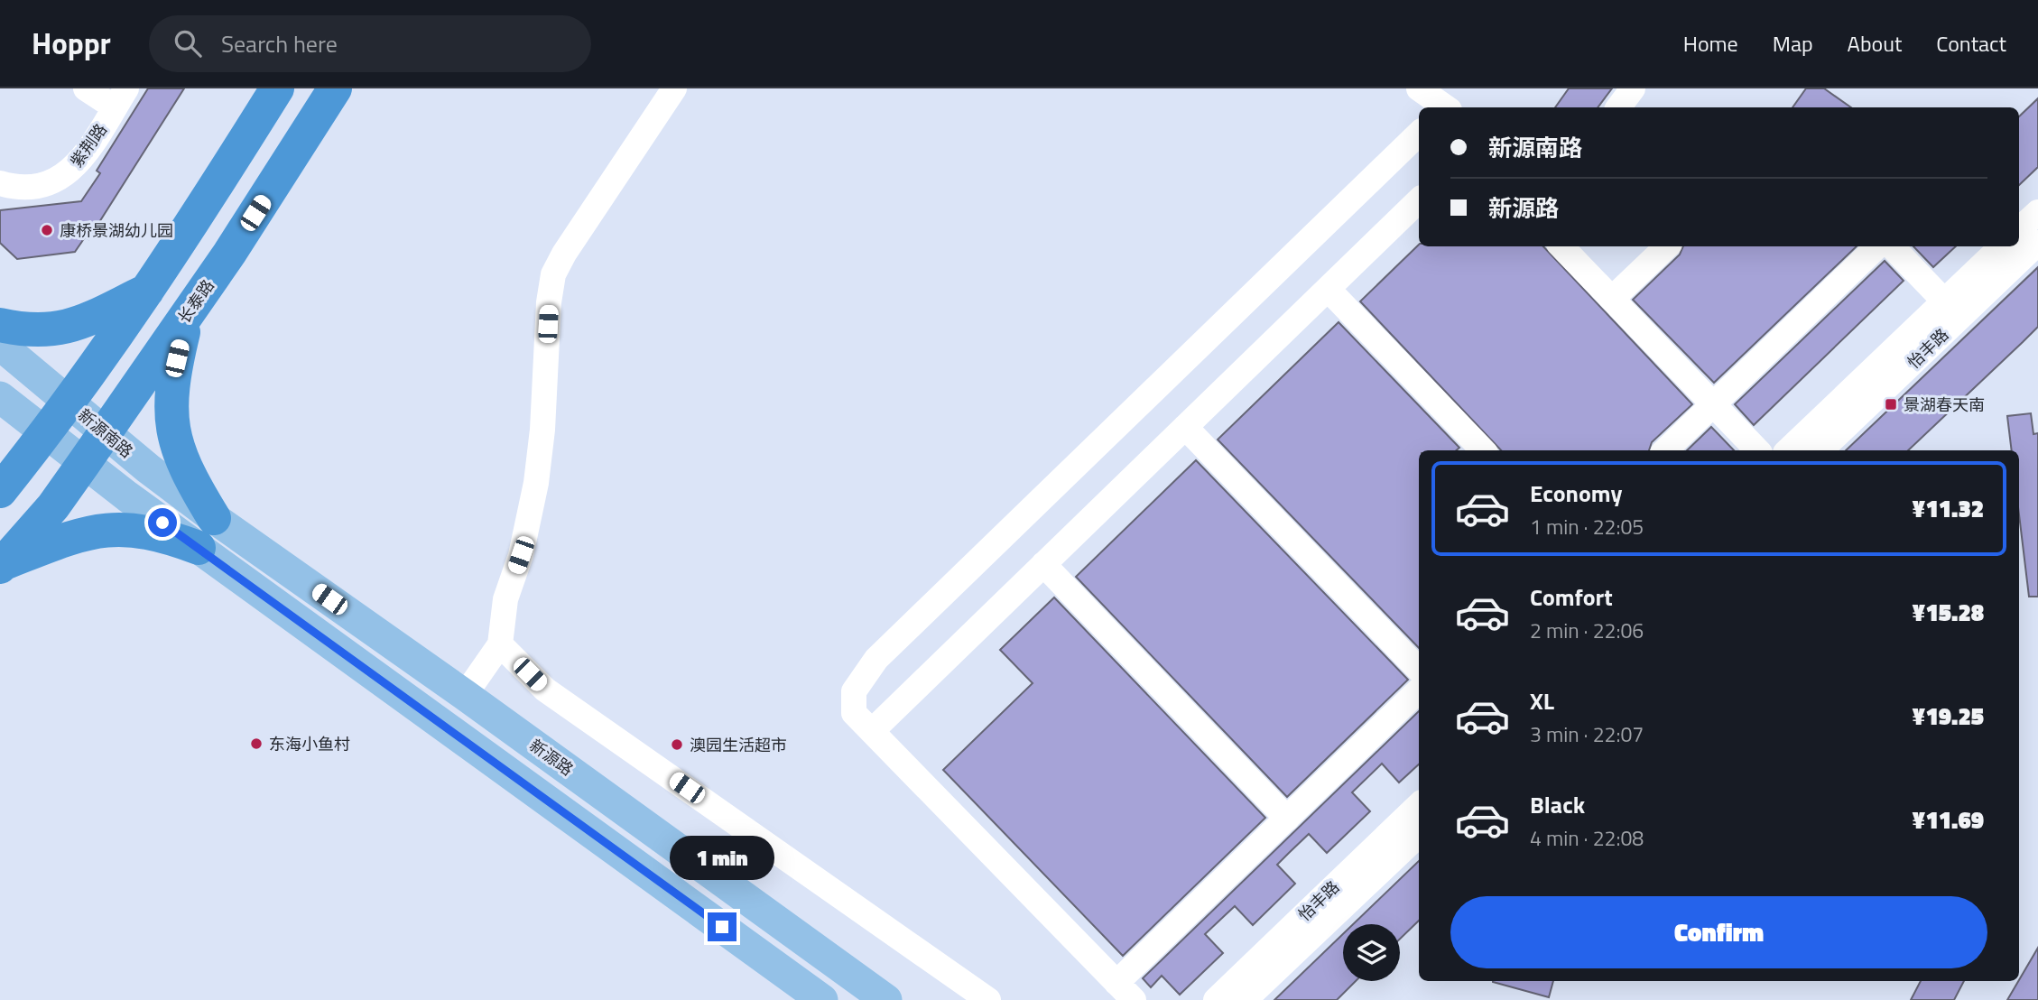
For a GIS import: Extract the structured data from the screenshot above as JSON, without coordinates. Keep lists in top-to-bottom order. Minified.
{"streets":{"highway":["长泰路"],"main road":["新源南路","新源路"],"street":["紫荆路","怡丰路"]},"crossings":[["长泰路","新源南路"],["新源南路","新源路"]],"places":{"other":["康桥景湖幼儿园","东海小鱼村","澳园生活超市"],"transit":["景湖春天南"]},"page":{"header":"Hoppr","search":"Search here","nav":["Home","Map","About","Contact"],"banner":["新源南路","新源路"],"list":[{"name":"Economy","note":"1 min · 22:05","value":"¥11.32"},{"name":"Comfort","note":"2 min · 22:06","value":"¥15.28"},{"name":"XL","note":"3 min · 22:07","value":"¥19.25"},{"name":"Black","note":"4 min · 22:08","value":"¥11.69"}],"bubble":"1 min","buttons":"Confirm"}}
